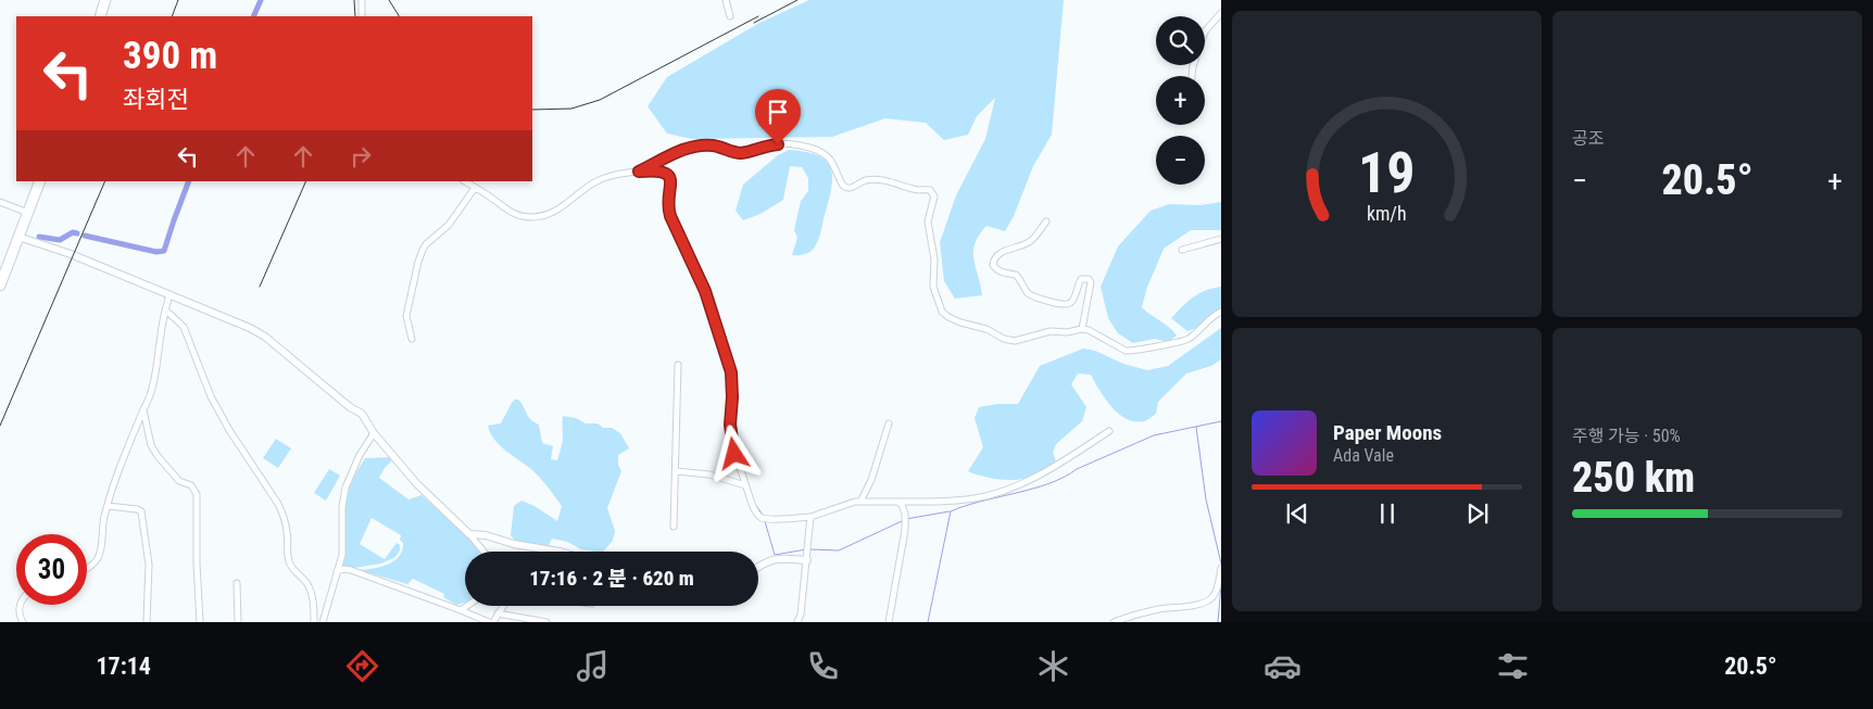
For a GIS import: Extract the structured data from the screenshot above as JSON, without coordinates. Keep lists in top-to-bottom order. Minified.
{"page":{"tile":["공조",["주행 가능 · 50%","250 km"]],"map_buttons":["+","−"],"turn":["390 m","좌회전"],"heat":["−","20.5°","+"],"song":["Paper Moons","Ada Vale"],"limit":"30","trip":"17:16 · 2 분 · 620 m","tabs":["17:14","20.5°"],"gauge":["19","km/h"]}}
